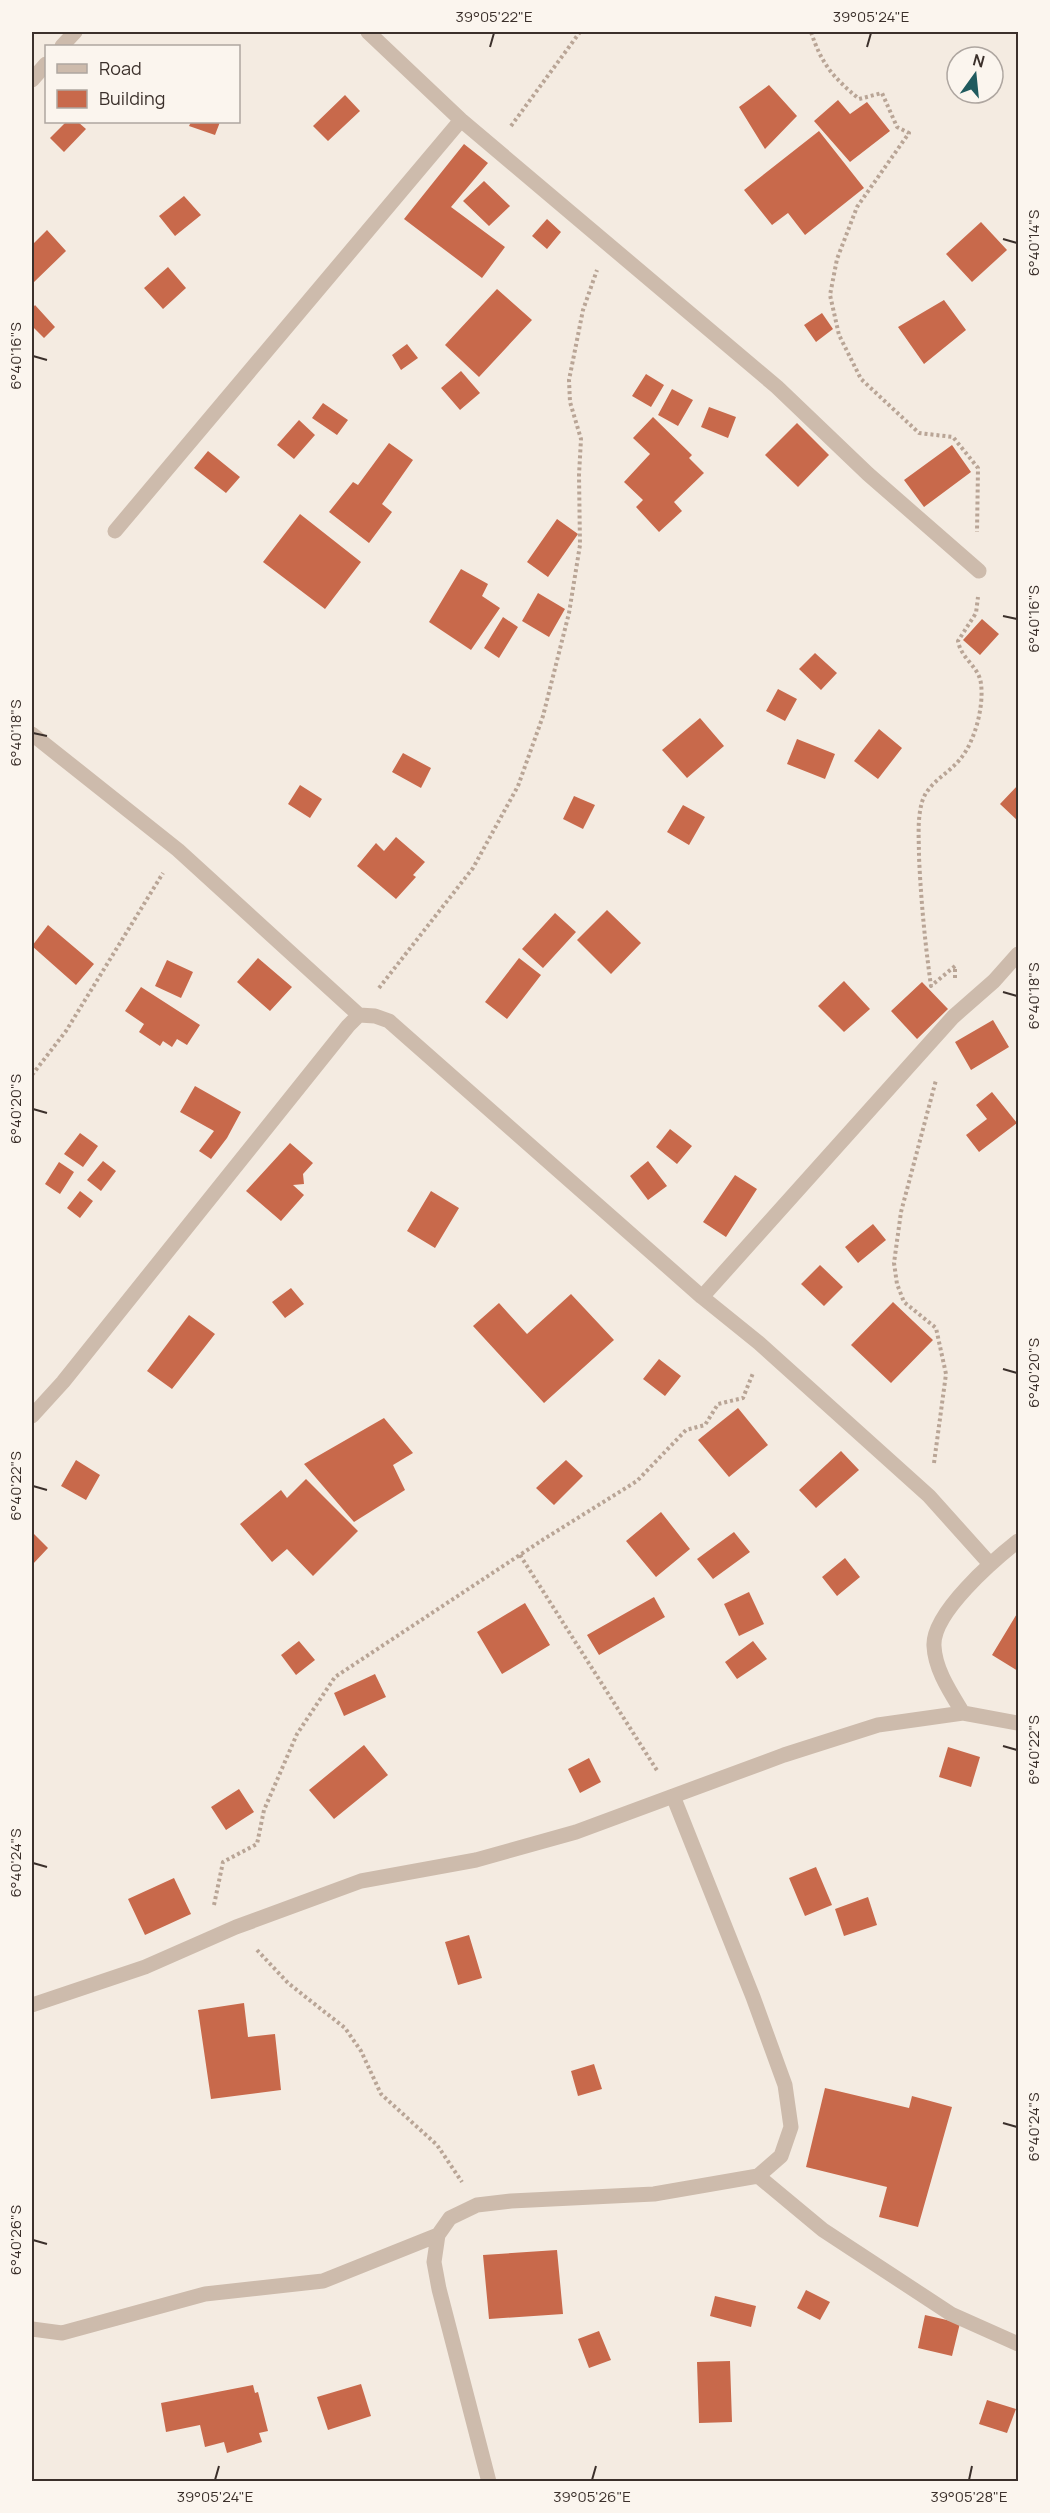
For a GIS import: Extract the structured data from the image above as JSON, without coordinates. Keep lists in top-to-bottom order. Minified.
{"legend":["Road","Building"],"north":"top","coordinates":["39°05'22\"E","39°05'24\"E","6°40'14\"S","6°40'16\"S","6°40'18\"S","6°40'20\"S","6°40'22\"S","6°40'24\"S","6°40'26\"S","39°05'26\"E","39°05'28\"E"]}
